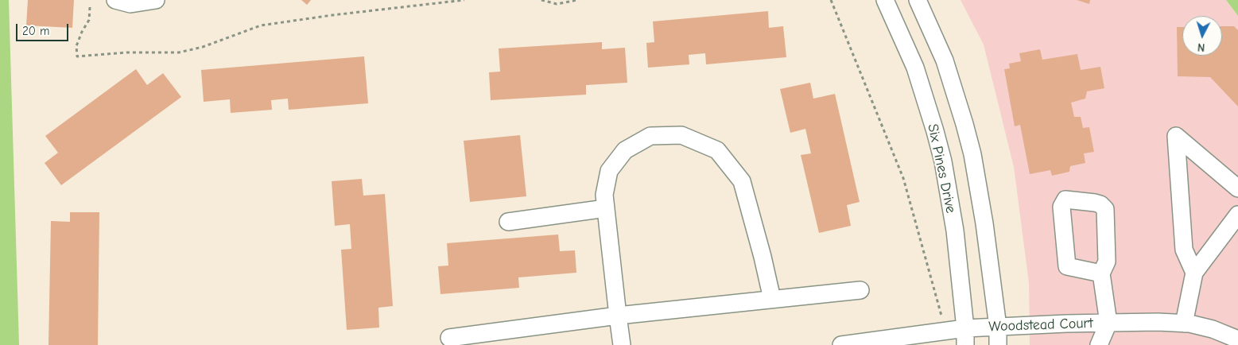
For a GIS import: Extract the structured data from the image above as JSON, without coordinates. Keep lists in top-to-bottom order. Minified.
{"streets":{"street":["Six Pines Drive","Woodstead Court"]},"crossings":[["Six Pines Drive","Woodstead Court"]],"scale_bar":"20 m","north":"bottom"}
